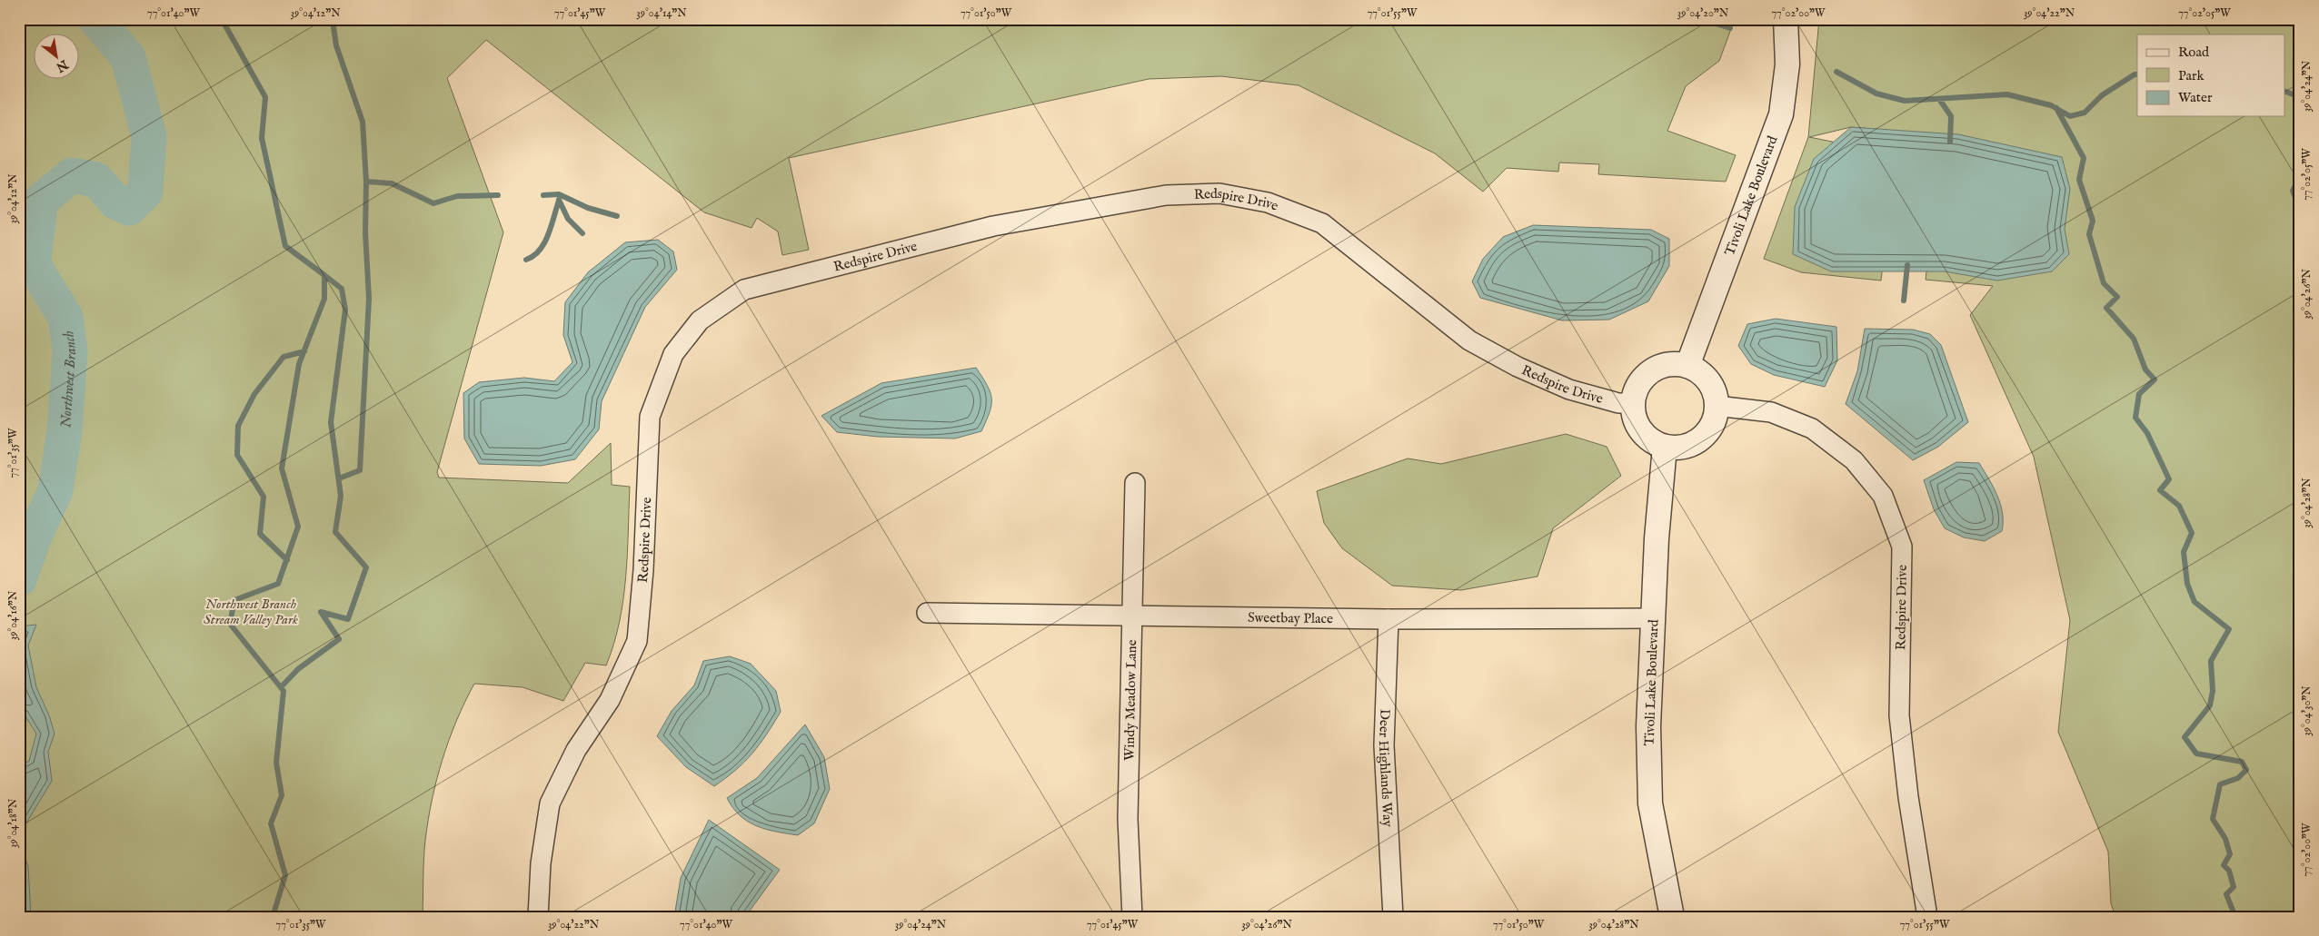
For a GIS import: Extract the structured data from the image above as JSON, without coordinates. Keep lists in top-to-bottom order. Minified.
{"streets":{"street":["Tivoli Lake Boulevard","Redspire Drive","Sweetbay Place","Windy Meadow Lane","Deer Highlands Way"]},"crossings":[["Tivoli Lake Boulevard","Redspire Drive"],["Tivoli Lake Boulevard","Sweetbay Place"],["Sweetbay Place","Windy Meadow Lane"],["Sweetbay Place","Deer Highlands Way"]],"water":["Northwest Branch"],"parks":["Northwest Branch Stream Valley Park"],"legend":["Road","Park","Water"],"north":"bottom right","coordinates":["77°01'40\"W","39°04'12\"N","77°01'45\"W","39°04'14\"N","77°01'50\"W","77°01'55\"W","39°04'20\"N","77°02'00\"W","39°04'22\"N","77°02'05\"W","39°04'24\"N","39°04'26\"N","77°01'35\"W","39°04'28\"N","39°04'16\"N","39°04'30\"N","39°04'18\"N"]}
